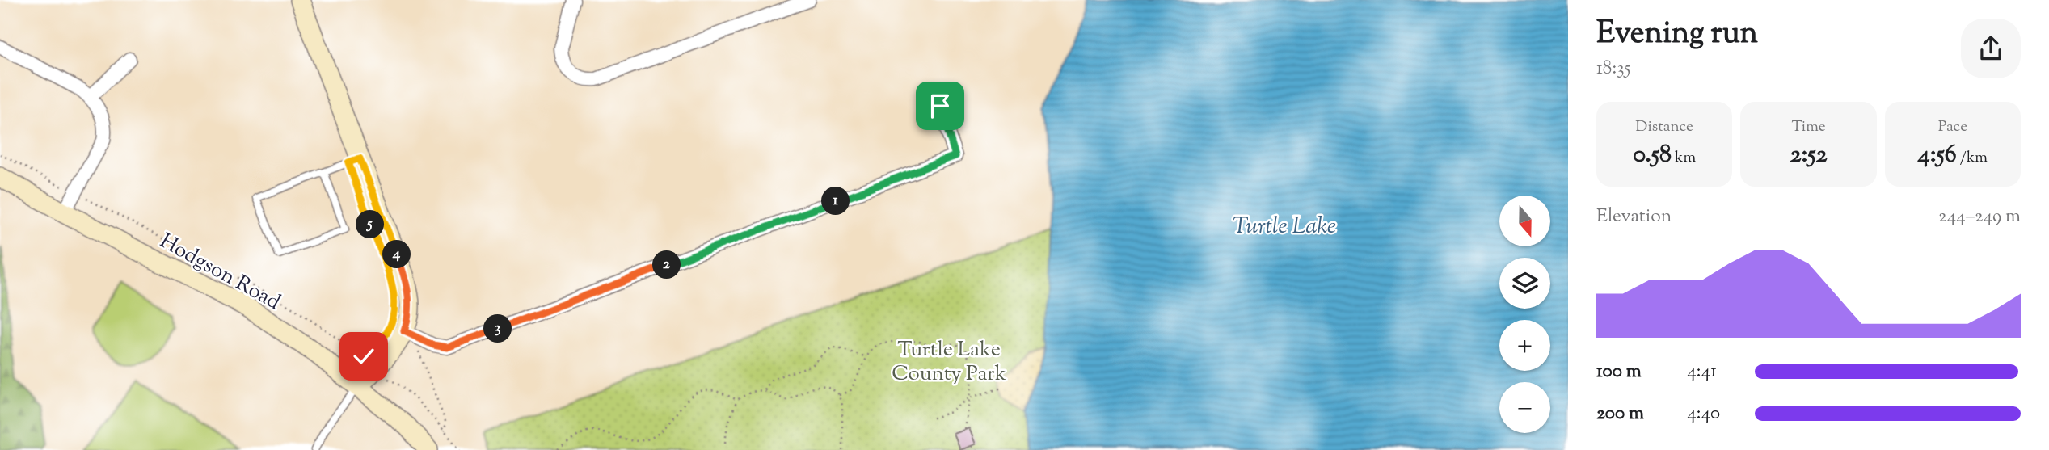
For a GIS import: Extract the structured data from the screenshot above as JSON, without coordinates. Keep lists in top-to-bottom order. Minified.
{"streets":{"main road":["Hodgson Road"]},"water":["Turtle Lake"],"parks":["Turtle Lake County Park"],"north":"bottom","page":{"heading":["Evening run","18:35"],"stats":[["Distance","0.58 km"],["Time","2:52"],["Pace","4:56 /km"]],"pins":["1","5","4","2","3"],"chart":["Elevation","244–249 m"],"map_buttons":["+","−"],"list":[{"name":"100 m","note":"4:41"},{"name":"200 m","note":"4:40"}]}}
